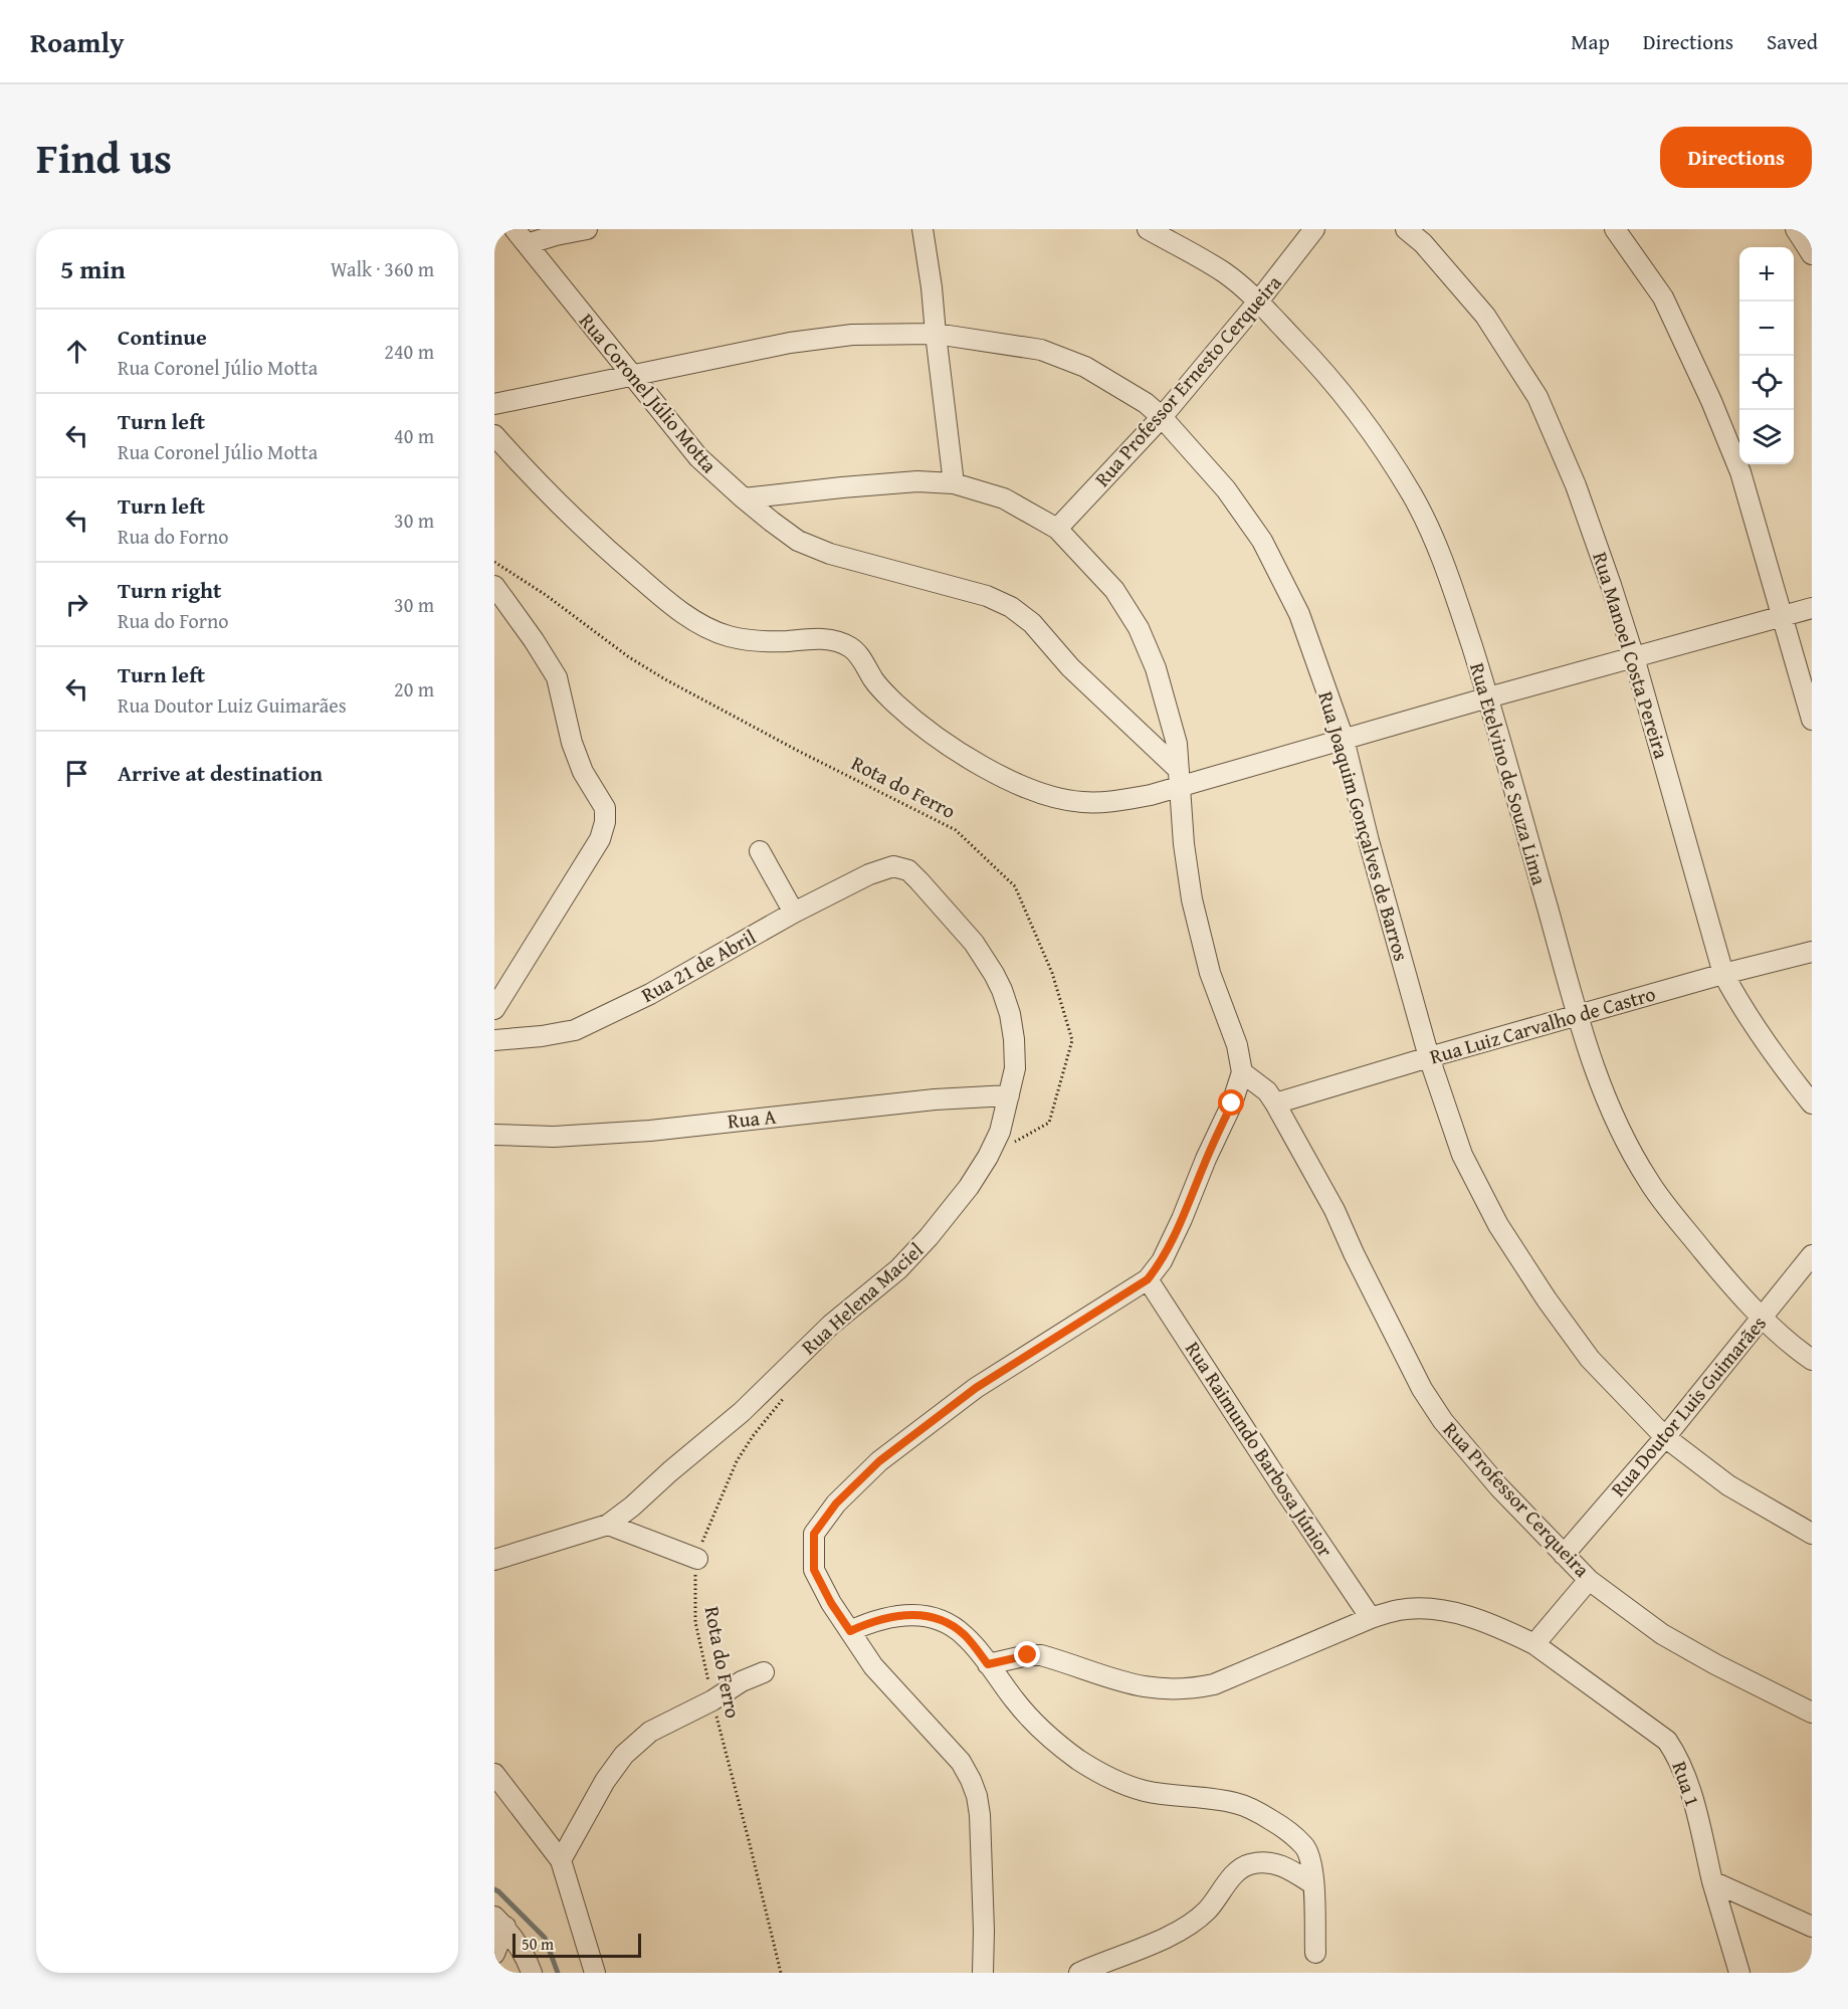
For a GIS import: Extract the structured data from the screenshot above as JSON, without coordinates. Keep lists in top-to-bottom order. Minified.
{"streets":{"street":["Rua Professor Ernesto Cerqueira","Rua Coronel Júlio Motta","Rua Manoel Costa Pereira","Rua Etelvino de Souza Lima","Rua Joaquim Gonçalves de Barros","Rua 21 de Abril","Rua Luiz Carvalho de Castro","Rua A","Rua Helena Maciel","Rua Doutor Luis Guimarães","Rua Raimundo Barbosa Júnior","Rua Professor Cerqueira","Rua 1"],"path":["Rota do Ferro"]},"crossings":[["Rua Professor Ernesto Cerqueira","Rua Etelvino de Souza Lima"],["Rua Professor Ernesto Cerqueira","Rua Joaquim Gonçalves de Barros"],["Rua Coronel Júlio Motta","Rua Joaquim Gonçalves de Barros"],["Rua Manoel Costa Pereira","Rua Luiz Carvalho de Castro"],["Rua Etelvino de Souza Lima","Rua Luiz Carvalho de Castro"],["Rua Etelvino de Souza Lima","Rua Doutor Luis Guimarães"],["Rota do Ferro","Rua Helena Maciel"],["Rua Joaquim Gonçalves de Barros","Rua Luiz Carvalho de Castro"],["Rua Joaquim Gonçalves de Barros","Rua Doutor Luis Guimarães"],["Rua 21 de Abril","Rua Helena Maciel"],["Rua Luiz Carvalho de Castro","Rua Professor Cerqueira"],["Rua A","Rua Helena Maciel"],["Rua Doutor Luis Guimarães","Rua Professor Cerqueira"],["Rua Raimundo Barbosa Júnior","Rua 1"]],"scale_bar":"50 m","page":{"header":"Roamly","nav":["Map","Directions","Saved"],"title":"Find us","buttons":"Directions","heading":["5 min","Walk · 360 m"],"map_buttons":["+","−"],"list":[["Continue","Rua Coronel Júlio Motta","240 m"],["Turn left","Rua Coronel Júlio Motta","40 m"],["Turn left","Rua do Forno","30 m"],["Turn right","Rua do Forno","30 m"],["Turn left","Rua Doutor Luiz Guimarães","20 m"],"Arrive at destination"],"scale":"50 m"}}
